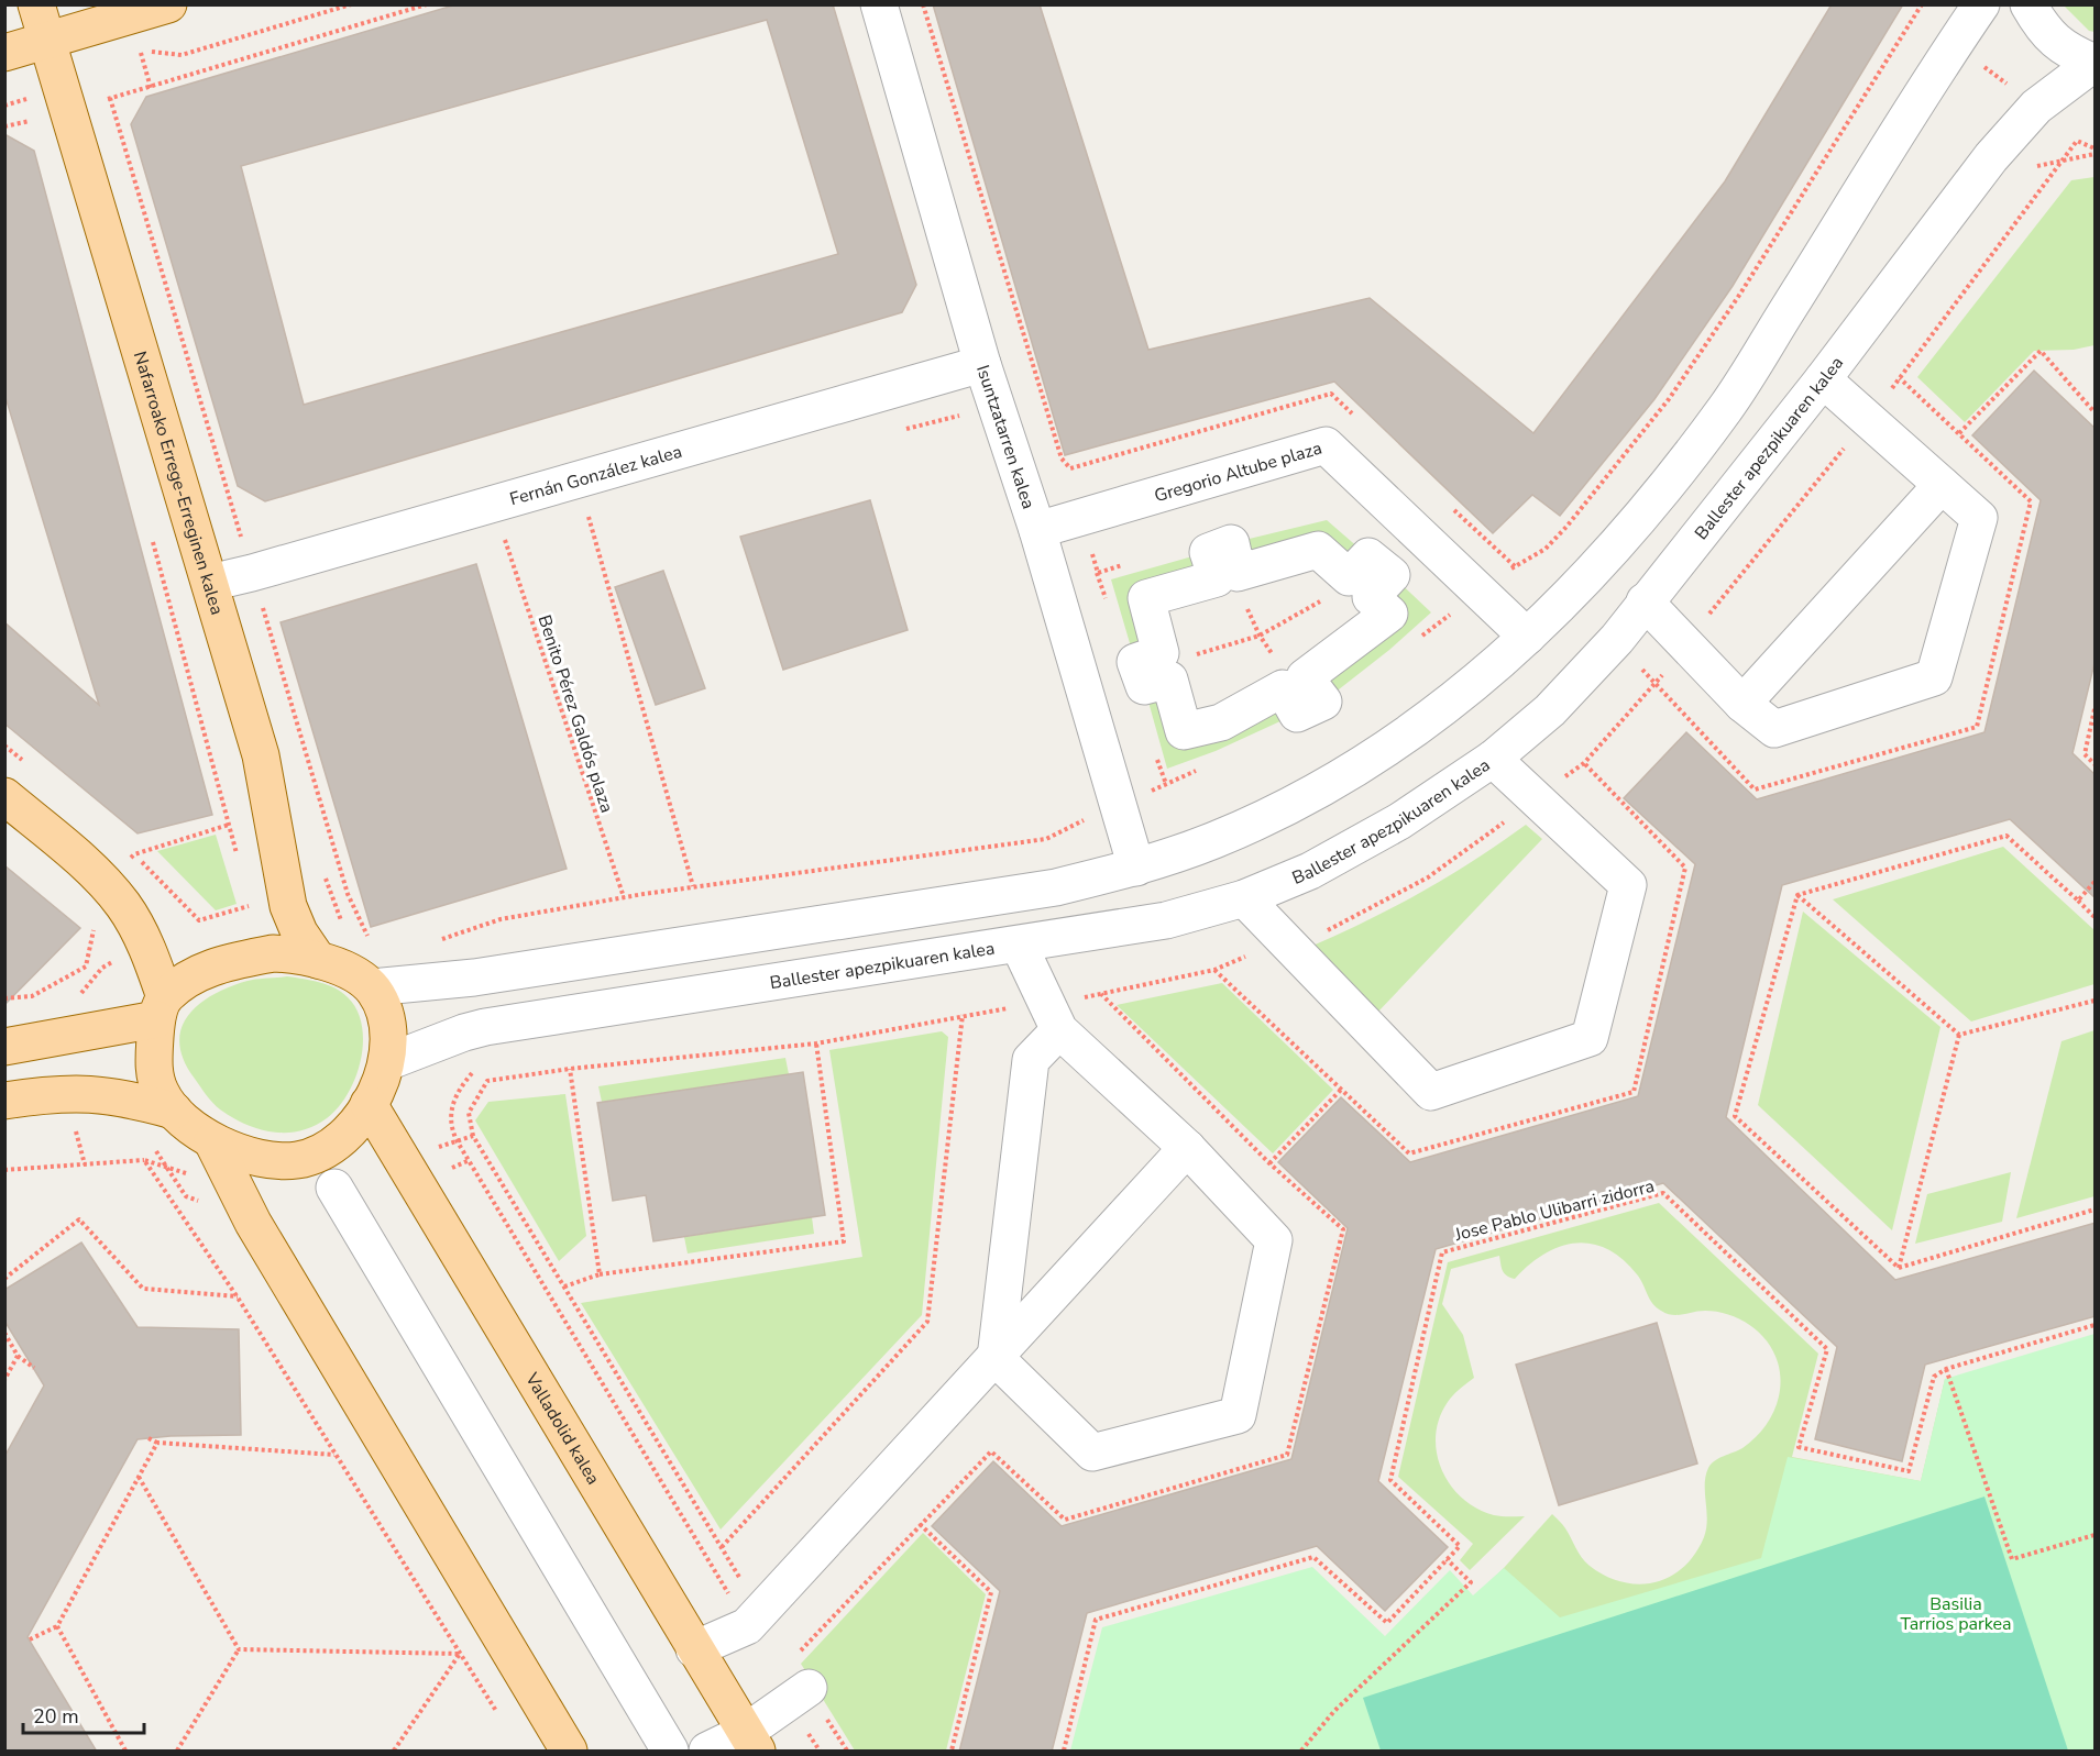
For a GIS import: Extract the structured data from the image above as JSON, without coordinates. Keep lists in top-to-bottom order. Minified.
{"streets":{"main road":["Nafarroako Errege-Erreginen kalea","Valladolid kalea"],"street":["Isuntzatarren kalea","Ballester apezpikuaren kalea","Gregorio Altube plaza","Fernán González kalea"],"path":["Benito Pérez Galdós plaza","Jose Pablo Ulibarri zidorra"]},"crossings":[["Isuntzatarren kalea","Gregorio Altube plaza"],["Isuntzatarren kalea","Fernán González kalea"],["Ballester apezpikuaren kalea","Nafarroako Errege-Erreginen kalea"],["Ballester apezpikuaren kalea","Valladolid kalea"],["Fernán González kalea","Nafarroako Errege-Erreginen kalea"],["Nafarroako Errege-Erreginen kalea","Valladolid kalea"]],"parks":["Basilia Tarrios parkea"],"scale_bar":"20 m"}
